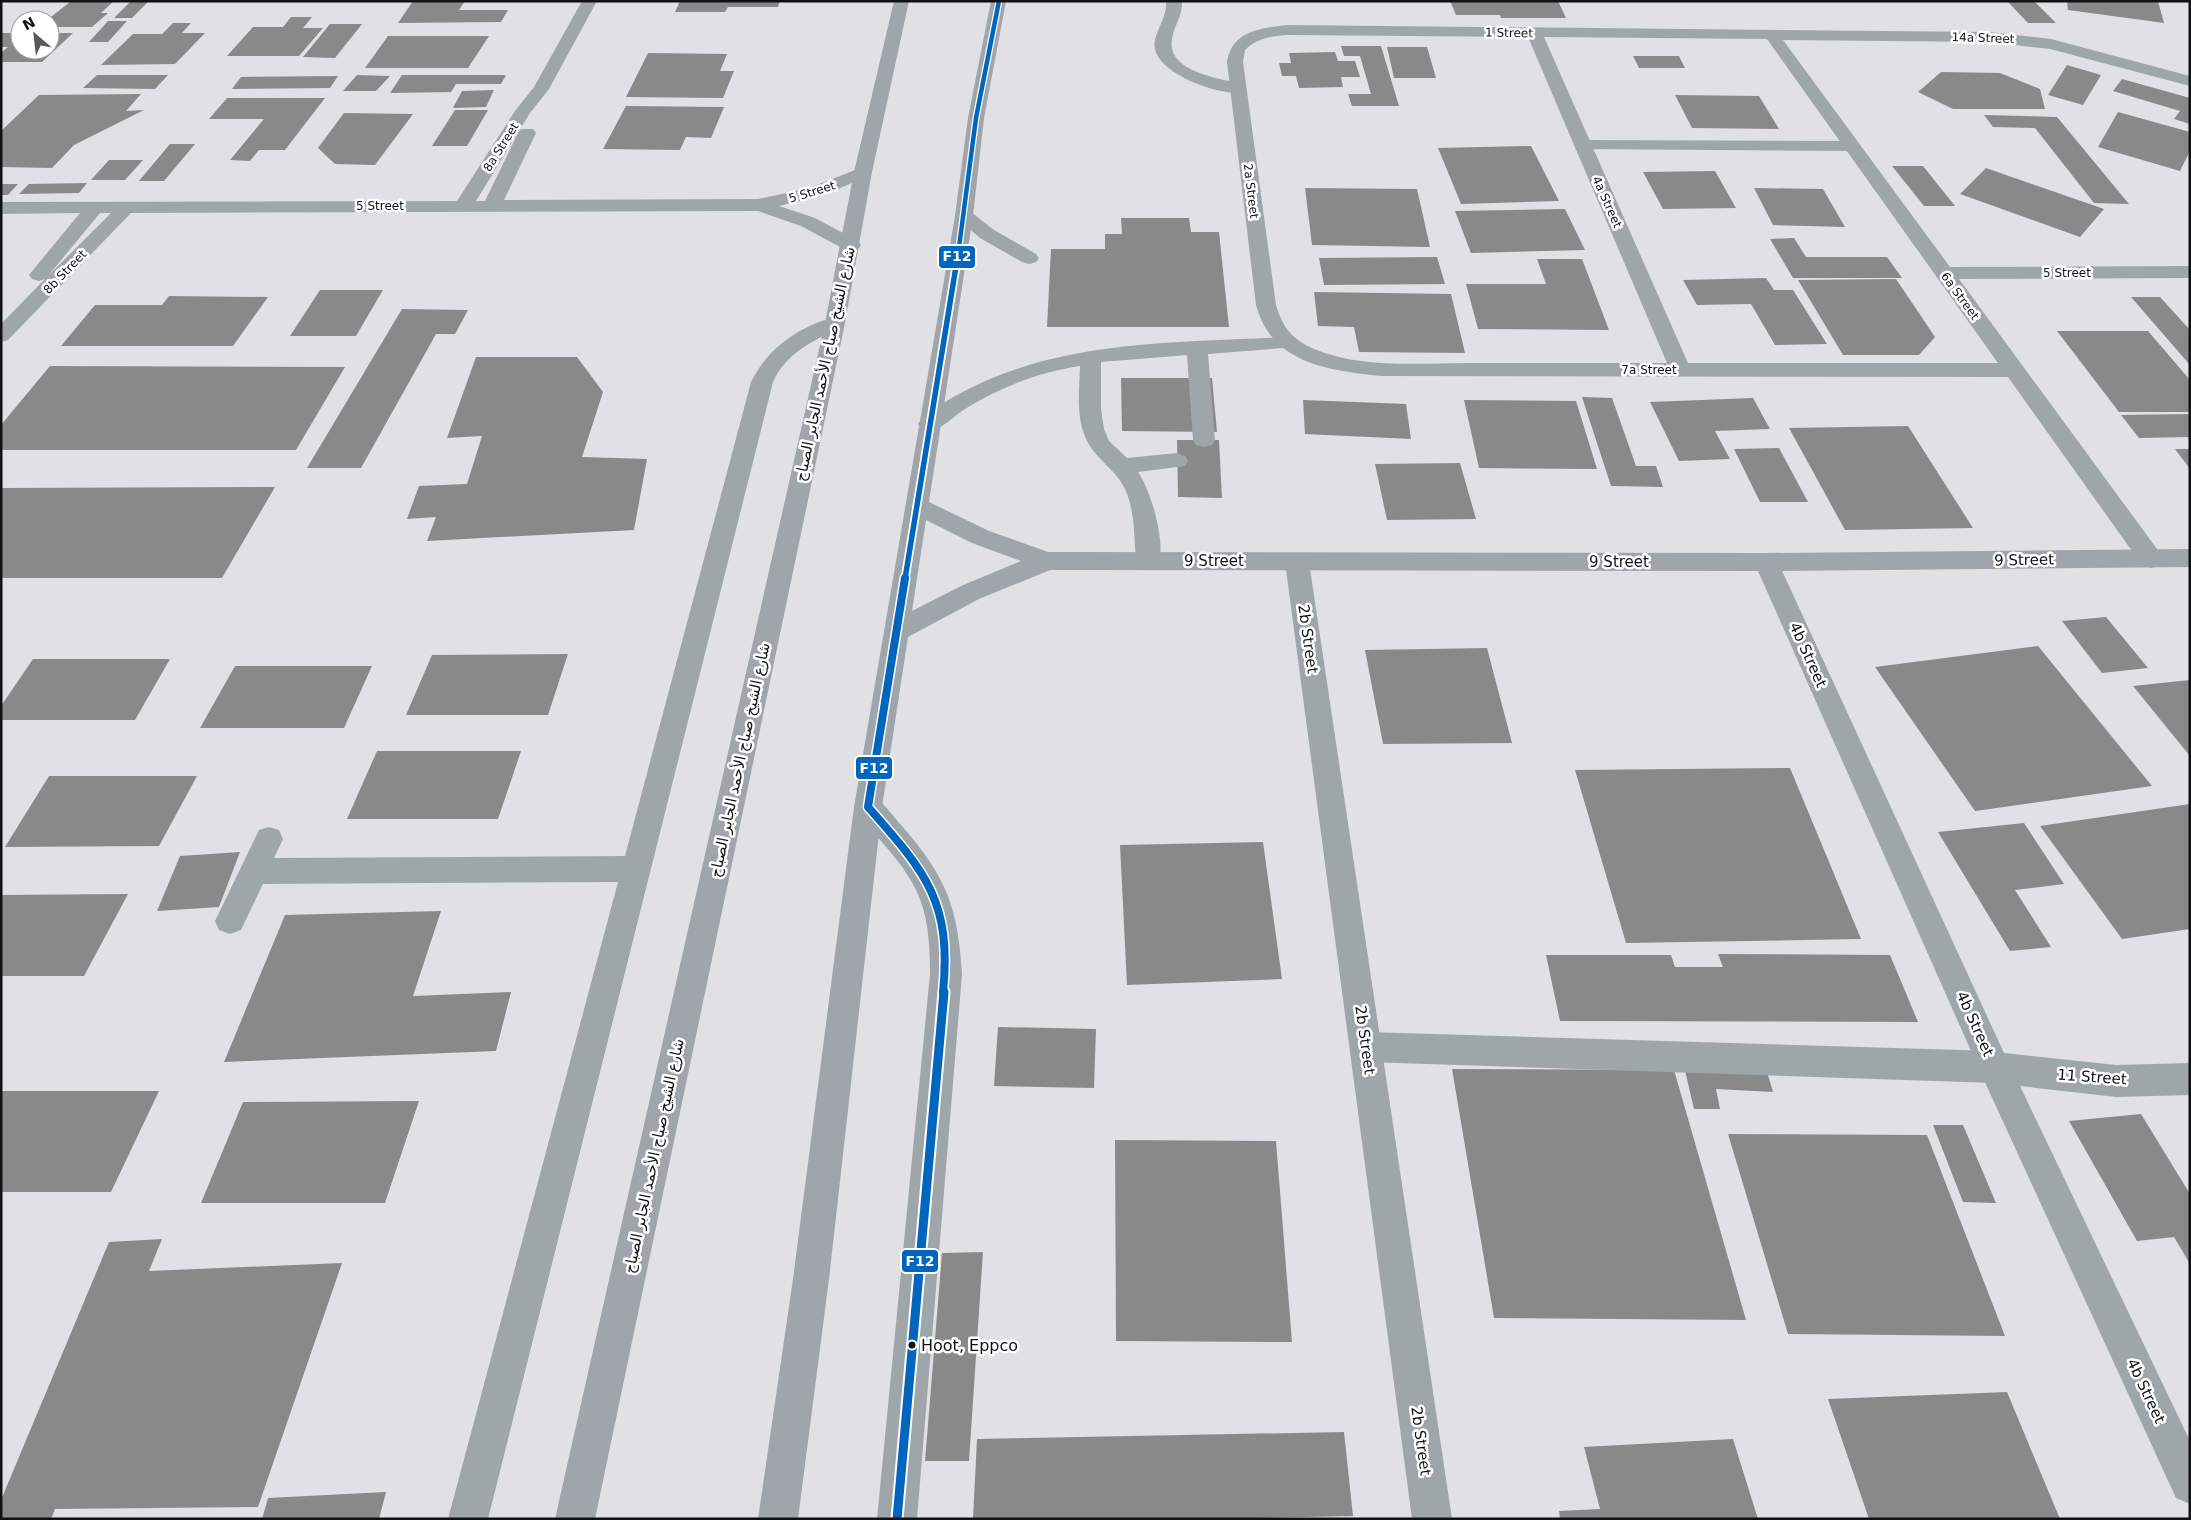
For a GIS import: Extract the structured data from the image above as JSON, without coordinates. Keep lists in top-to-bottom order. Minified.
{"streets":{"main road":["شارع الشيخ صباح الأحمد الجابر الصباح","9 Street"],"street":["1 Street","14a Street","8a Street","2a Street","5 Street","4a Street","8b Street","6a Street","7a Street","2b Street","4b Street","11 Street"]},"crossings":[["1 Street","14a Street"],["1 Street","2a Street"],["1 Street","4a Street"],["1 Street","6a Street"],["14a Street","6a Street"],["8a Street","5 Street"],["2a Street","7a Street"],["5 Street","8b Street"],["5 Street","6a Street"],["5 Street","شارع الشيخ صباح الأحمد الجابر الصباح"],["4a Street","7a Street"],["6a Street","7a Street"],["6a Street","9 Street"],["9 Street","2b Street"],["9 Street","4b Street"],["2b Street","11 Street"],["4b Street","11 Street"]],"places":["Hoot, Eppco"],"lines":["transit line F12"],"north":"top left"}
